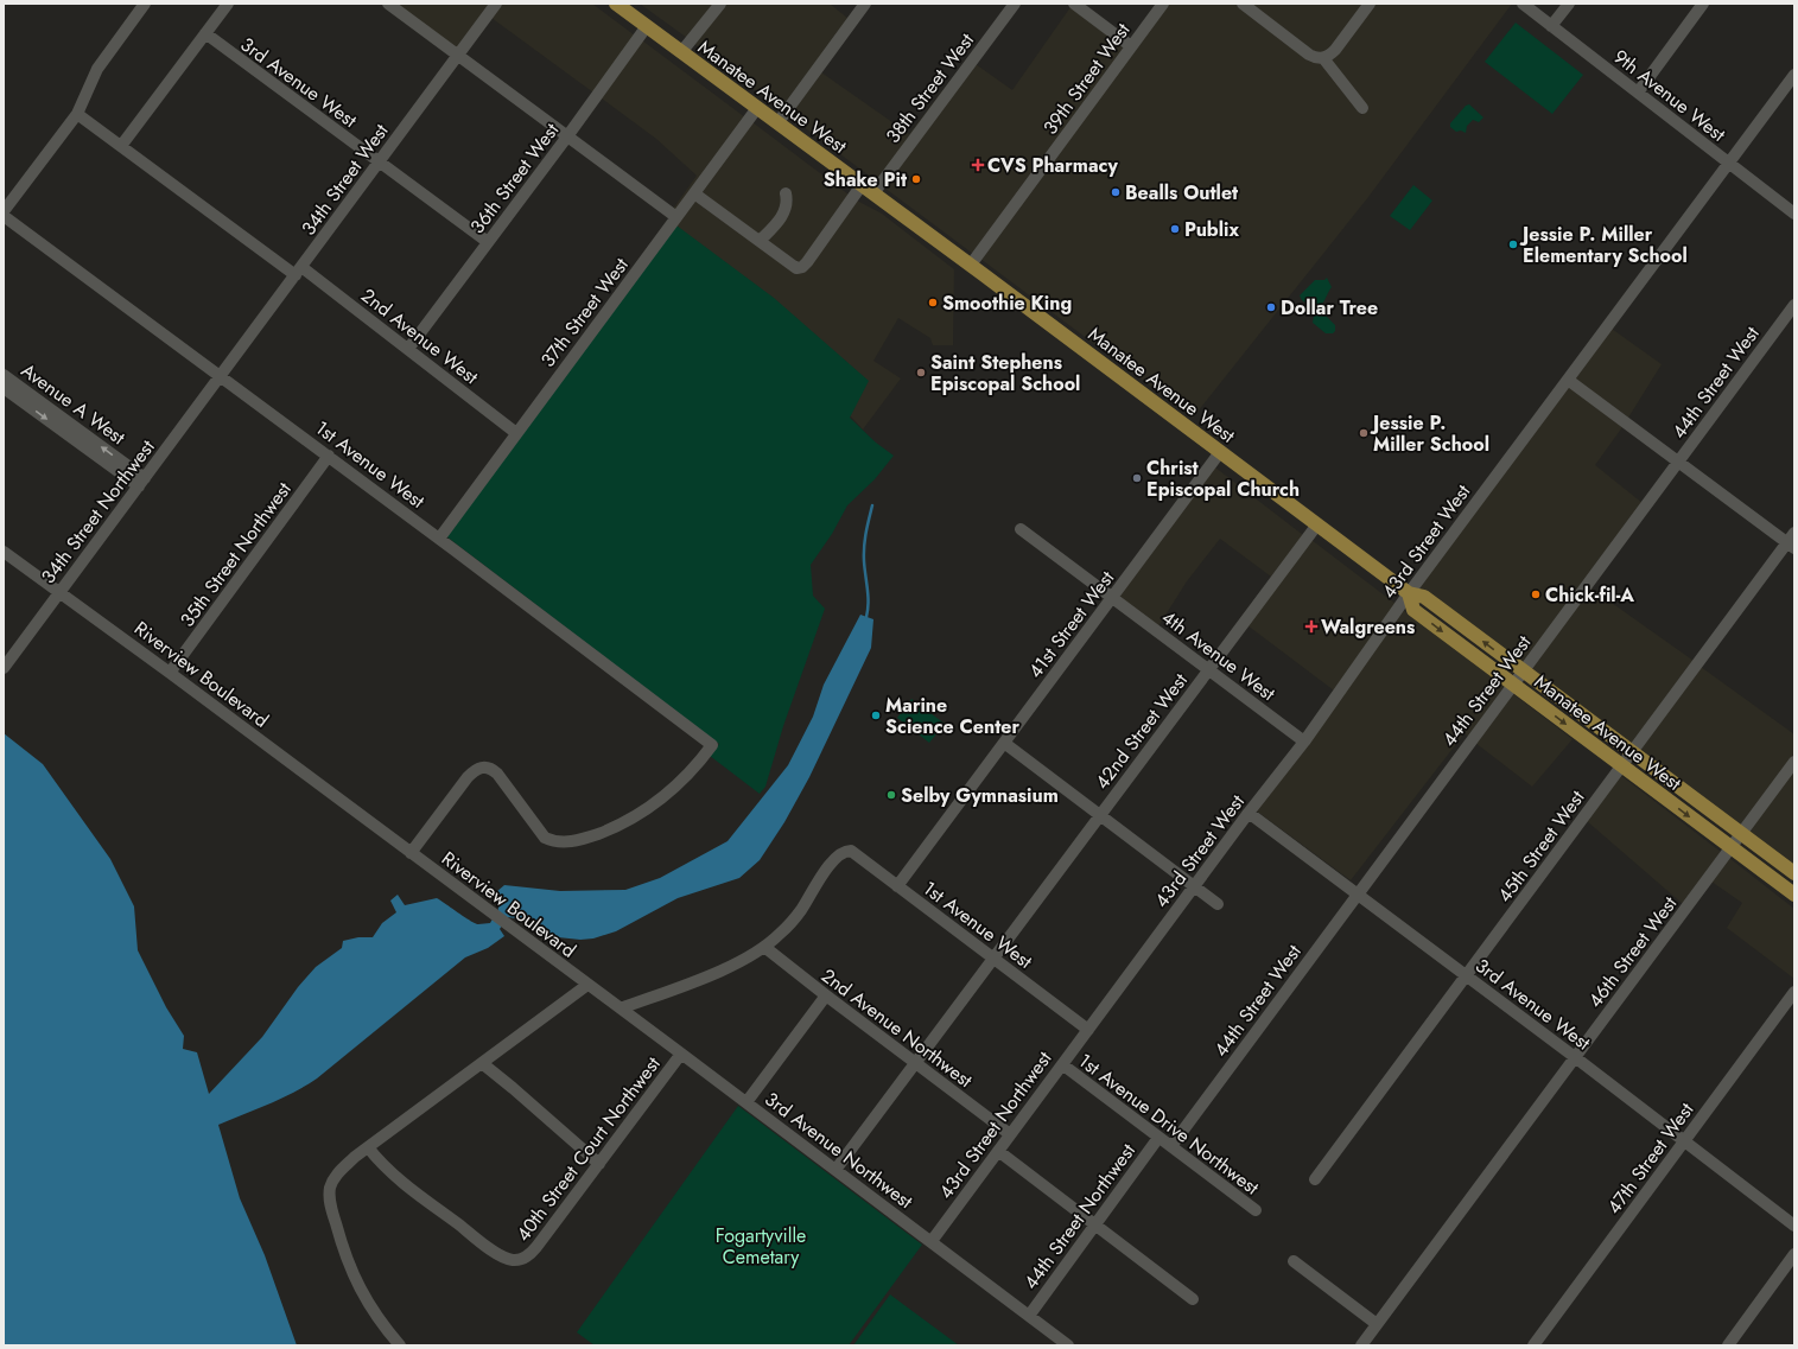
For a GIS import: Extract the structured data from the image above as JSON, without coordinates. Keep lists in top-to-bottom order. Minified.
{"streets":{"main road":["Manatee Avenue West"],"street":["39th Street West","3rd Avenue West","38th Street West","9th Avenue West","36th Street West","34th Street West","37th Street West","2nd Avenue West","44th Street West","Avenue A West","1st Avenue West","34th Street Northwest","43rd Street West","35th Street Northwest","41st Street West","4th Avenue West","Riverview Boulevard","42nd Street West","45th Street West","46th Street West","2nd Avenue Northwest","1st Avenue Drive Northwest","43rd Street Northwest","40th Street Court Northwest","3rd Avenue Northwest","47th Street West","44th Street Northwest"]},"crossings":[["39th Street West","Manatee Avenue West"],["3rd Avenue West","36th Street West"],["3rd Avenue West","34th Street West"],["3rd Avenue West","44th Street West"],["3rd Avenue West","43rd Street West"],["3rd Avenue West","45th Street West"],["3rd Avenue West","46th Street West"],["3rd Avenue West","47th Street West"],["38th Street West","Manatee Avenue West"],["9th Avenue West","43rd Street West"],["Manatee Avenue West","36th Street West"],["Manatee Avenue West","37th Street West"],["Manatee Avenue West","44th Street West"],["Manatee Avenue West","43rd Street West"],["Manatee Avenue West","41st Street West"],["Manatee Avenue West","42nd Street West"],["Manatee Avenue West","45th Street West"],["Manatee Avenue West","46th Street West"],["36th Street West","2nd Avenue West"],["34th Street West","2nd Avenue West"],["34th Street West","1st Avenue West"],["34th Street West","34th Street Northwest"],["37th Street West","2nd Avenue West"],["37th Street West","1st Avenue West"],["44th Street West","1st Avenue Drive Northwest"],["Avenue A West","34th Street Northwest"],["1st Avenue West","34th Street Northwest"],["1st Avenue West","43rd Street West"],["1st Avenue West","35th Street Northwest"],["1st Avenue West","41st Street West"],["1st Avenue West","Riverview Boulevard"],["1st Avenue West","42nd Street West"],["1st Avenue West","2nd Avenue Northwest"],["1st Avenue West","43rd Street Northwest"],["34th Street Northwest","Riverview Boulevard"],["43rd Street West","4th Avenue West"],["43rd Street West","43rd Street Northwest"],["35th Street Northwest","Riverview Boulevard"],["41st Street West","4th Avenue West"],["4th Avenue West","42nd Street West"],["Riverview Boulevard","3rd Avenue Northwest"],["42nd Street West","2nd Avenue Northwest"],["42nd Street West","3rd Avenue Northwest"],["2nd Avenue Northwest","43rd Street Northwest"],["1st Avenue Drive Northwest","43rd Street Northwest"],["1st Avenue Drive Northwest","44th Street Northwest"],["43rd Street Northwest","3rd Avenue Northwest"],["40th Street Court Northwest","3rd Avenue Northwest"],["3rd Avenue Northwest","44th Street Northwest"]],"parks":["Fogartyville Cemetary"],"places":{"health":["CVS Pharmacy","Walgreens"],"other":["Shake Pit","Bealls Outlet","Publix","Jessie P. Miller Elementary School","Smoothie King","Dollar Tree","Saint Stephens Episcopal School","Jessie P. Miller School","Christ Episcopal Church","Chick-fil-A","Marine Science Center","Selby Gymnasium"]}}
